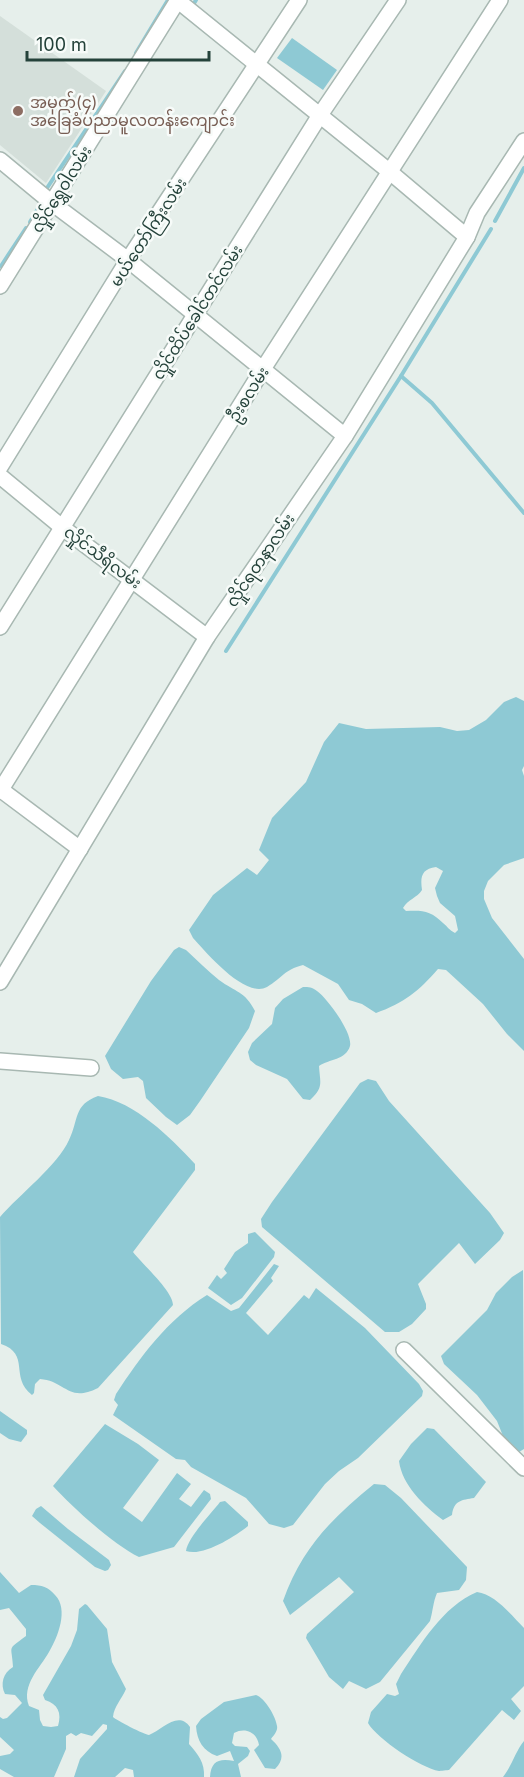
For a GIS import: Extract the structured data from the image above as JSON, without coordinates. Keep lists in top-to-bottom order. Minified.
{"streets":{"street":["လှိုင်ရွှေဝါလမ်း","မယ်တော်ကြီးလမ်း","လှိုင်ထိပ်ခေါင်တင်လမ်း","ဦးစလမ်း","လှိုင်သီရိလမ်း","လှိုင်ရတနာလမ်း"]},"crossings":[["လှိုင်ထိပ်ခေါင်တင်လမ်း","လှိုင်သီရိလမ်း"],["ဦးစလမ်း","လှိုင်သီရိလမ်း"],["လှိုင်သီရိလမ်း","လှိုင်ရတနာလမ်း"]],"places":["အမှတ်(၄) အခြေခံပညာမူလတန်းကျောင်း"],"scale_bar":"100 m"}
